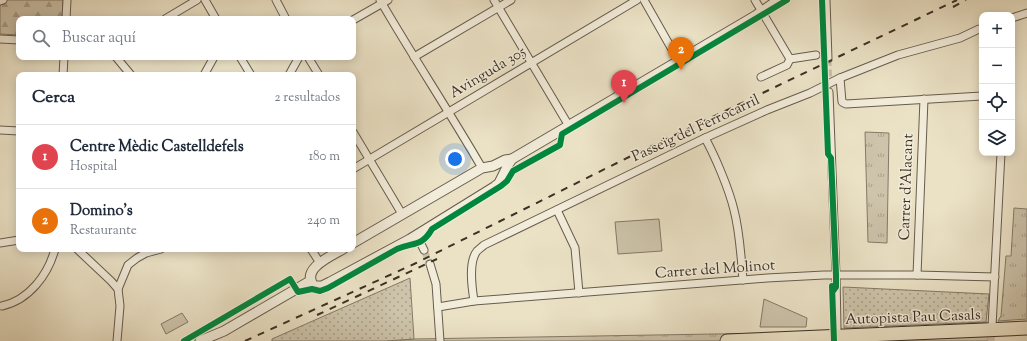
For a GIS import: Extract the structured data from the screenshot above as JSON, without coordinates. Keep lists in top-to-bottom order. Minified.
{"streets":{"highway":["Autopista Pau Casals"],"street":["Avinguda 305","Passeig del Ferrocarril","Carrer d'Alacant","Carrer del Molinot"]},"crossings":[["Passeig del Ferrocarril","Carrer del Molinot"],["Carrer d'Alacant","Carrer del Molinot"]],"page":{"map_buttons":["+","−"],"search":"Buscar aquí","pins":["2","1"],"heading":["Cerca","2 resultados"],"list":[{"mark":"1","name":"Centre Mèdic Castelldefels","note":"Hospital","value":"180 m"},{"mark":"2","name":"Domino's","note":"Restaurante","value":"240 m"}]}}
